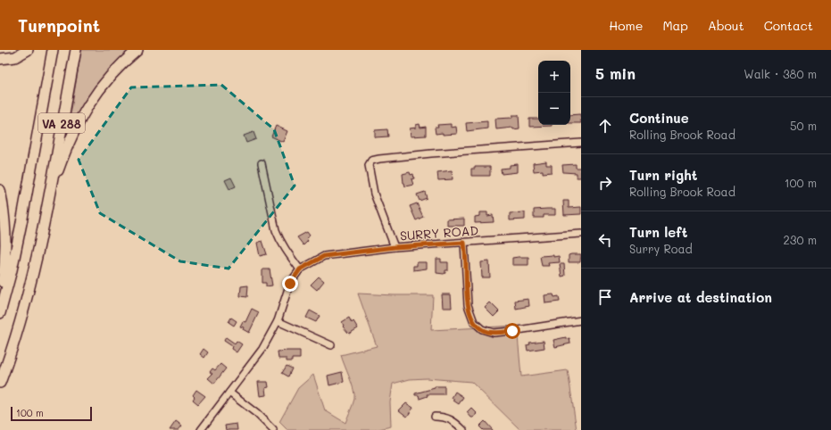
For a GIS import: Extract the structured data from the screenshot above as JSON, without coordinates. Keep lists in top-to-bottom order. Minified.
{"streets":{"highway":["VA 288"],"street":["SURRY ROAD"]},"scale_bar":"100 m","page":{"header":"Turnpoint","nav":["Home","Map","About","Contact"],"heading":["5 min","Walk · 380 m"],"map_buttons":["+","−"],"list":[["Continue","Rolling Brook Road","50 m"],["Turn right","Rolling Brook Road","100 m"],["Turn left","Surry Road","230 m"],"Arrive at destination"],"scale":"100 m"}}
